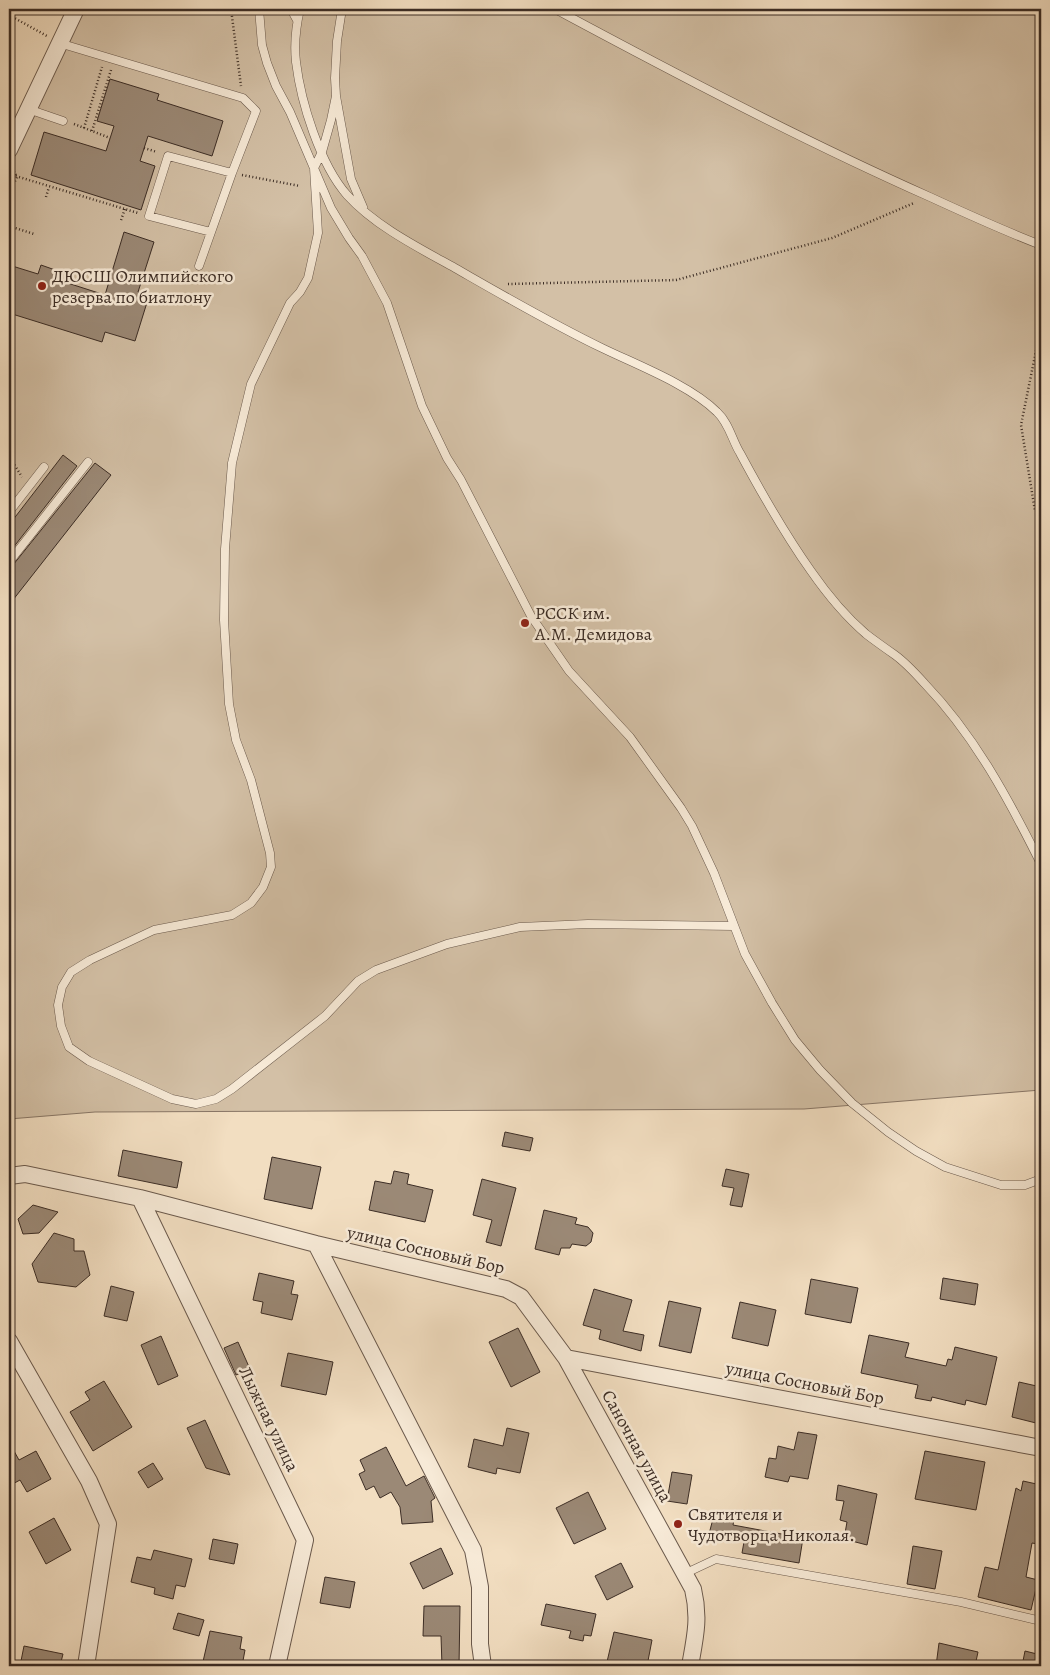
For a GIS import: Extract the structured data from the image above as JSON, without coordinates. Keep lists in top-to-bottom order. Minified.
{"streets":{"street":["улица Сосновый Бор","Лыжная улица","Саночная улица"]},"crossings":[["улица Сосновый Бор","Лыжная улица"],["улица Сосновый Бор","Саночная улица"]],"places":["ДЮСШ Олимпийского резерва по биатлону","РССК им. А.М. Демидова","Святителя и Чудотворца Николая."]}
